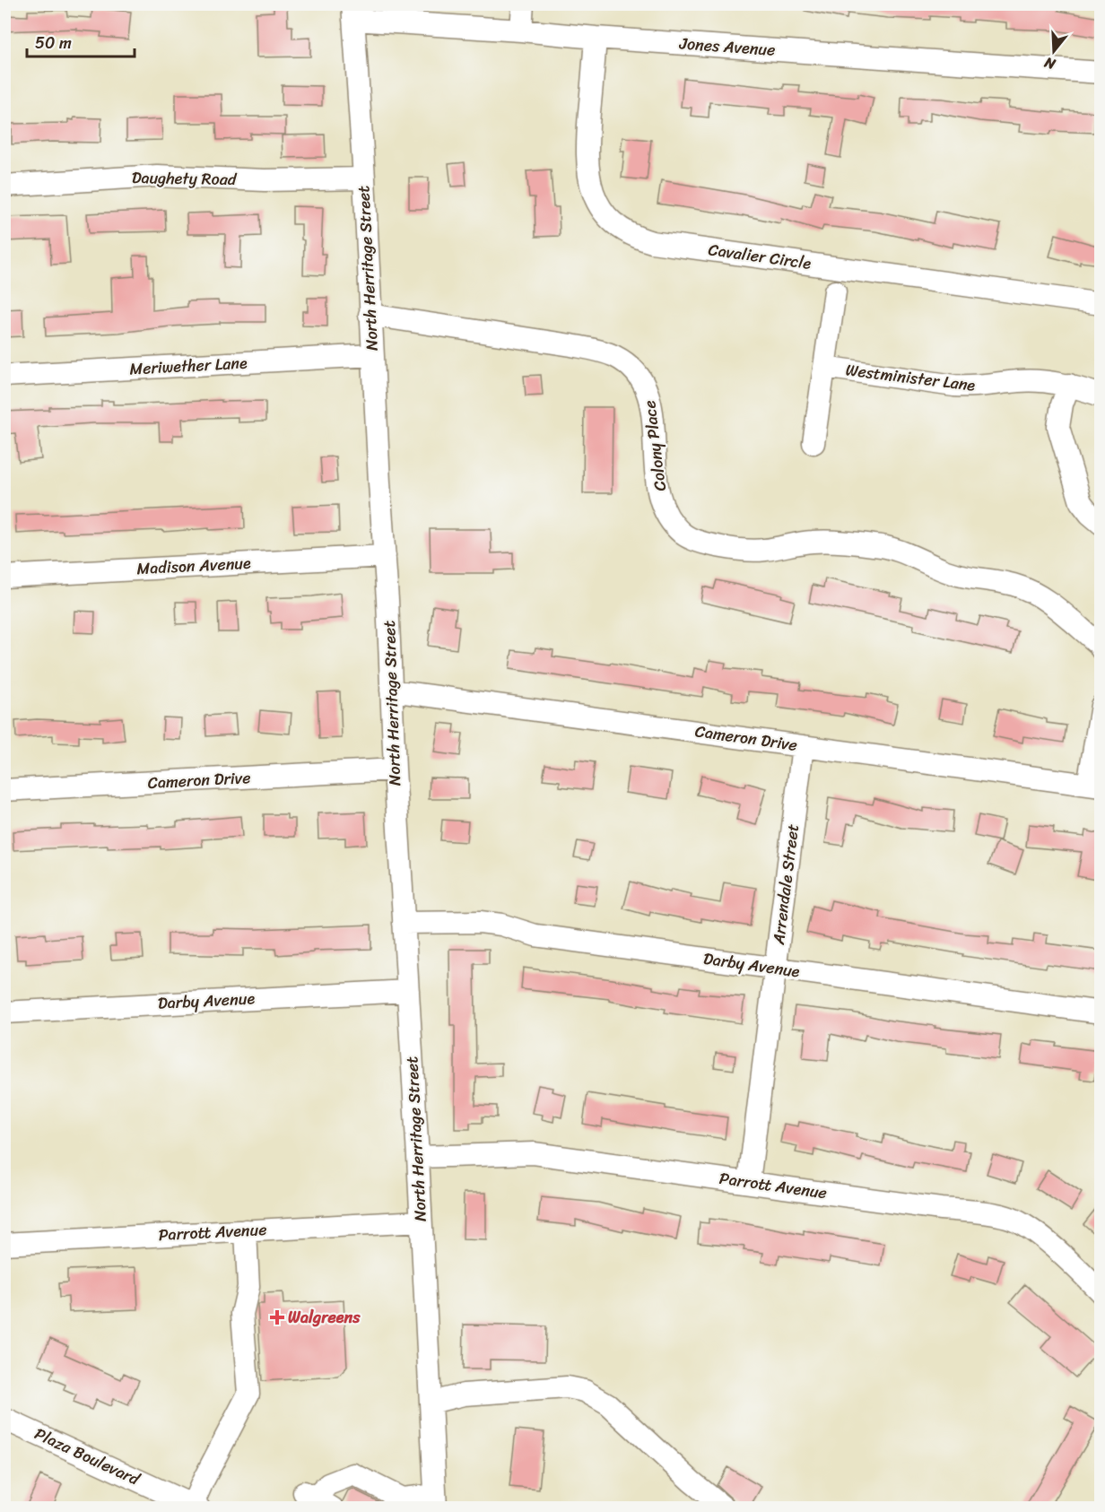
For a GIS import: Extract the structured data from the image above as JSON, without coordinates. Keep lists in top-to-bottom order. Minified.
{"streets":{"street":["Jones Avenue","Daughety Road","Cavalier Circle","North Herritage Street","Meriwether Lane","Westminister Lane","Colony Place","Madison Avenue","Cameron Drive","Arrendale Street","Darby Avenue","Parrott Avenue","Plaza Boulevard"]},"crossings":[["Jones Avenue","Cavalier Circle"],["Jones Avenue","North Herritage Street"],["Daughety Road","North Herritage Street"],["North Herritage Street","Meriwether Lane"],["North Herritage Street","Colony Place"],["North Herritage Street","Madison Avenue"],["North Herritage Street","Cameron Drive"],["North Herritage Street","Darby Avenue"],["North Herritage Street","Parrott Avenue"],["Cameron Drive","Arrendale Street"],["Arrendale Street","Darby Avenue"],["Arrendale Street","Parrott Avenue"]],"places":{"health":["Walgreens"]},"scale_bar":"50 m","north":"bottom"}
